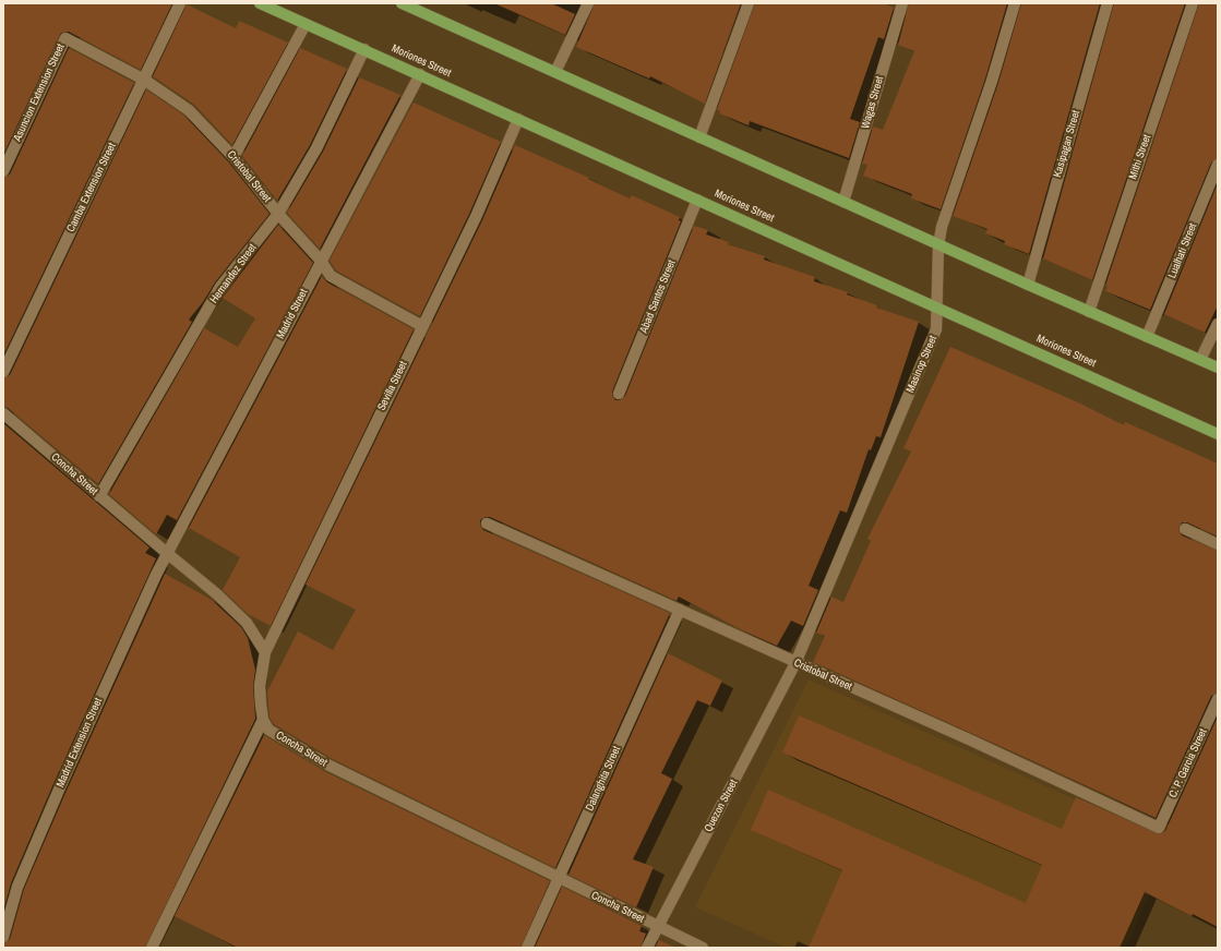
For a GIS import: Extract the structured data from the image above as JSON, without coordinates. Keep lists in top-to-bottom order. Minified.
{"streets":{"main road":["Moriones Street"],"street":["Asuncion Extension Street","Wagas Street","Kasipagan Street","Mithi Street","Cristobal Street","Camba Extension Street","Lualhati Street","Hernandez Street","Abad Santos Street","Madrid Street","Masinop Street","Sevilla Street","Concha Street","Madrid Extension Street","C. P. Garcia Street","Dalanghita Street","Quezon Street"]},"crossings":[["Moriones Street","Hernandez Street"],["Moriones Street","Abad Santos Street"],["Moriones Street","Madrid Street"],["Moriones Street","Masinop Street"],["Moriones Street","Sevilla Street"],["Asuncion Extension Street","Cristobal Street"],["Cristobal Street","Camba Extension Street"],["Cristobal Street","Hernandez Street"],["Cristobal Street","Madrid Street"],["Cristobal Street","Masinop Street"],["Cristobal Street","Sevilla Street"],["Cristobal Street","C. P. Garcia Street"],["Cristobal Street","Dalanghita Street"],["Cristobal Street","Quezon Street"],["Hernandez Street","Concha Street"],["Madrid Street","Concha Street"],["Madrid Street","Madrid Extension Street"],["Masinop Street","Quezon Street"],["Sevilla Street","Concha Street"],["Concha Street","Madrid Extension Street"],["Concha Street","Dalanghita Street"],["Concha Street","Quezon Street"]]}
